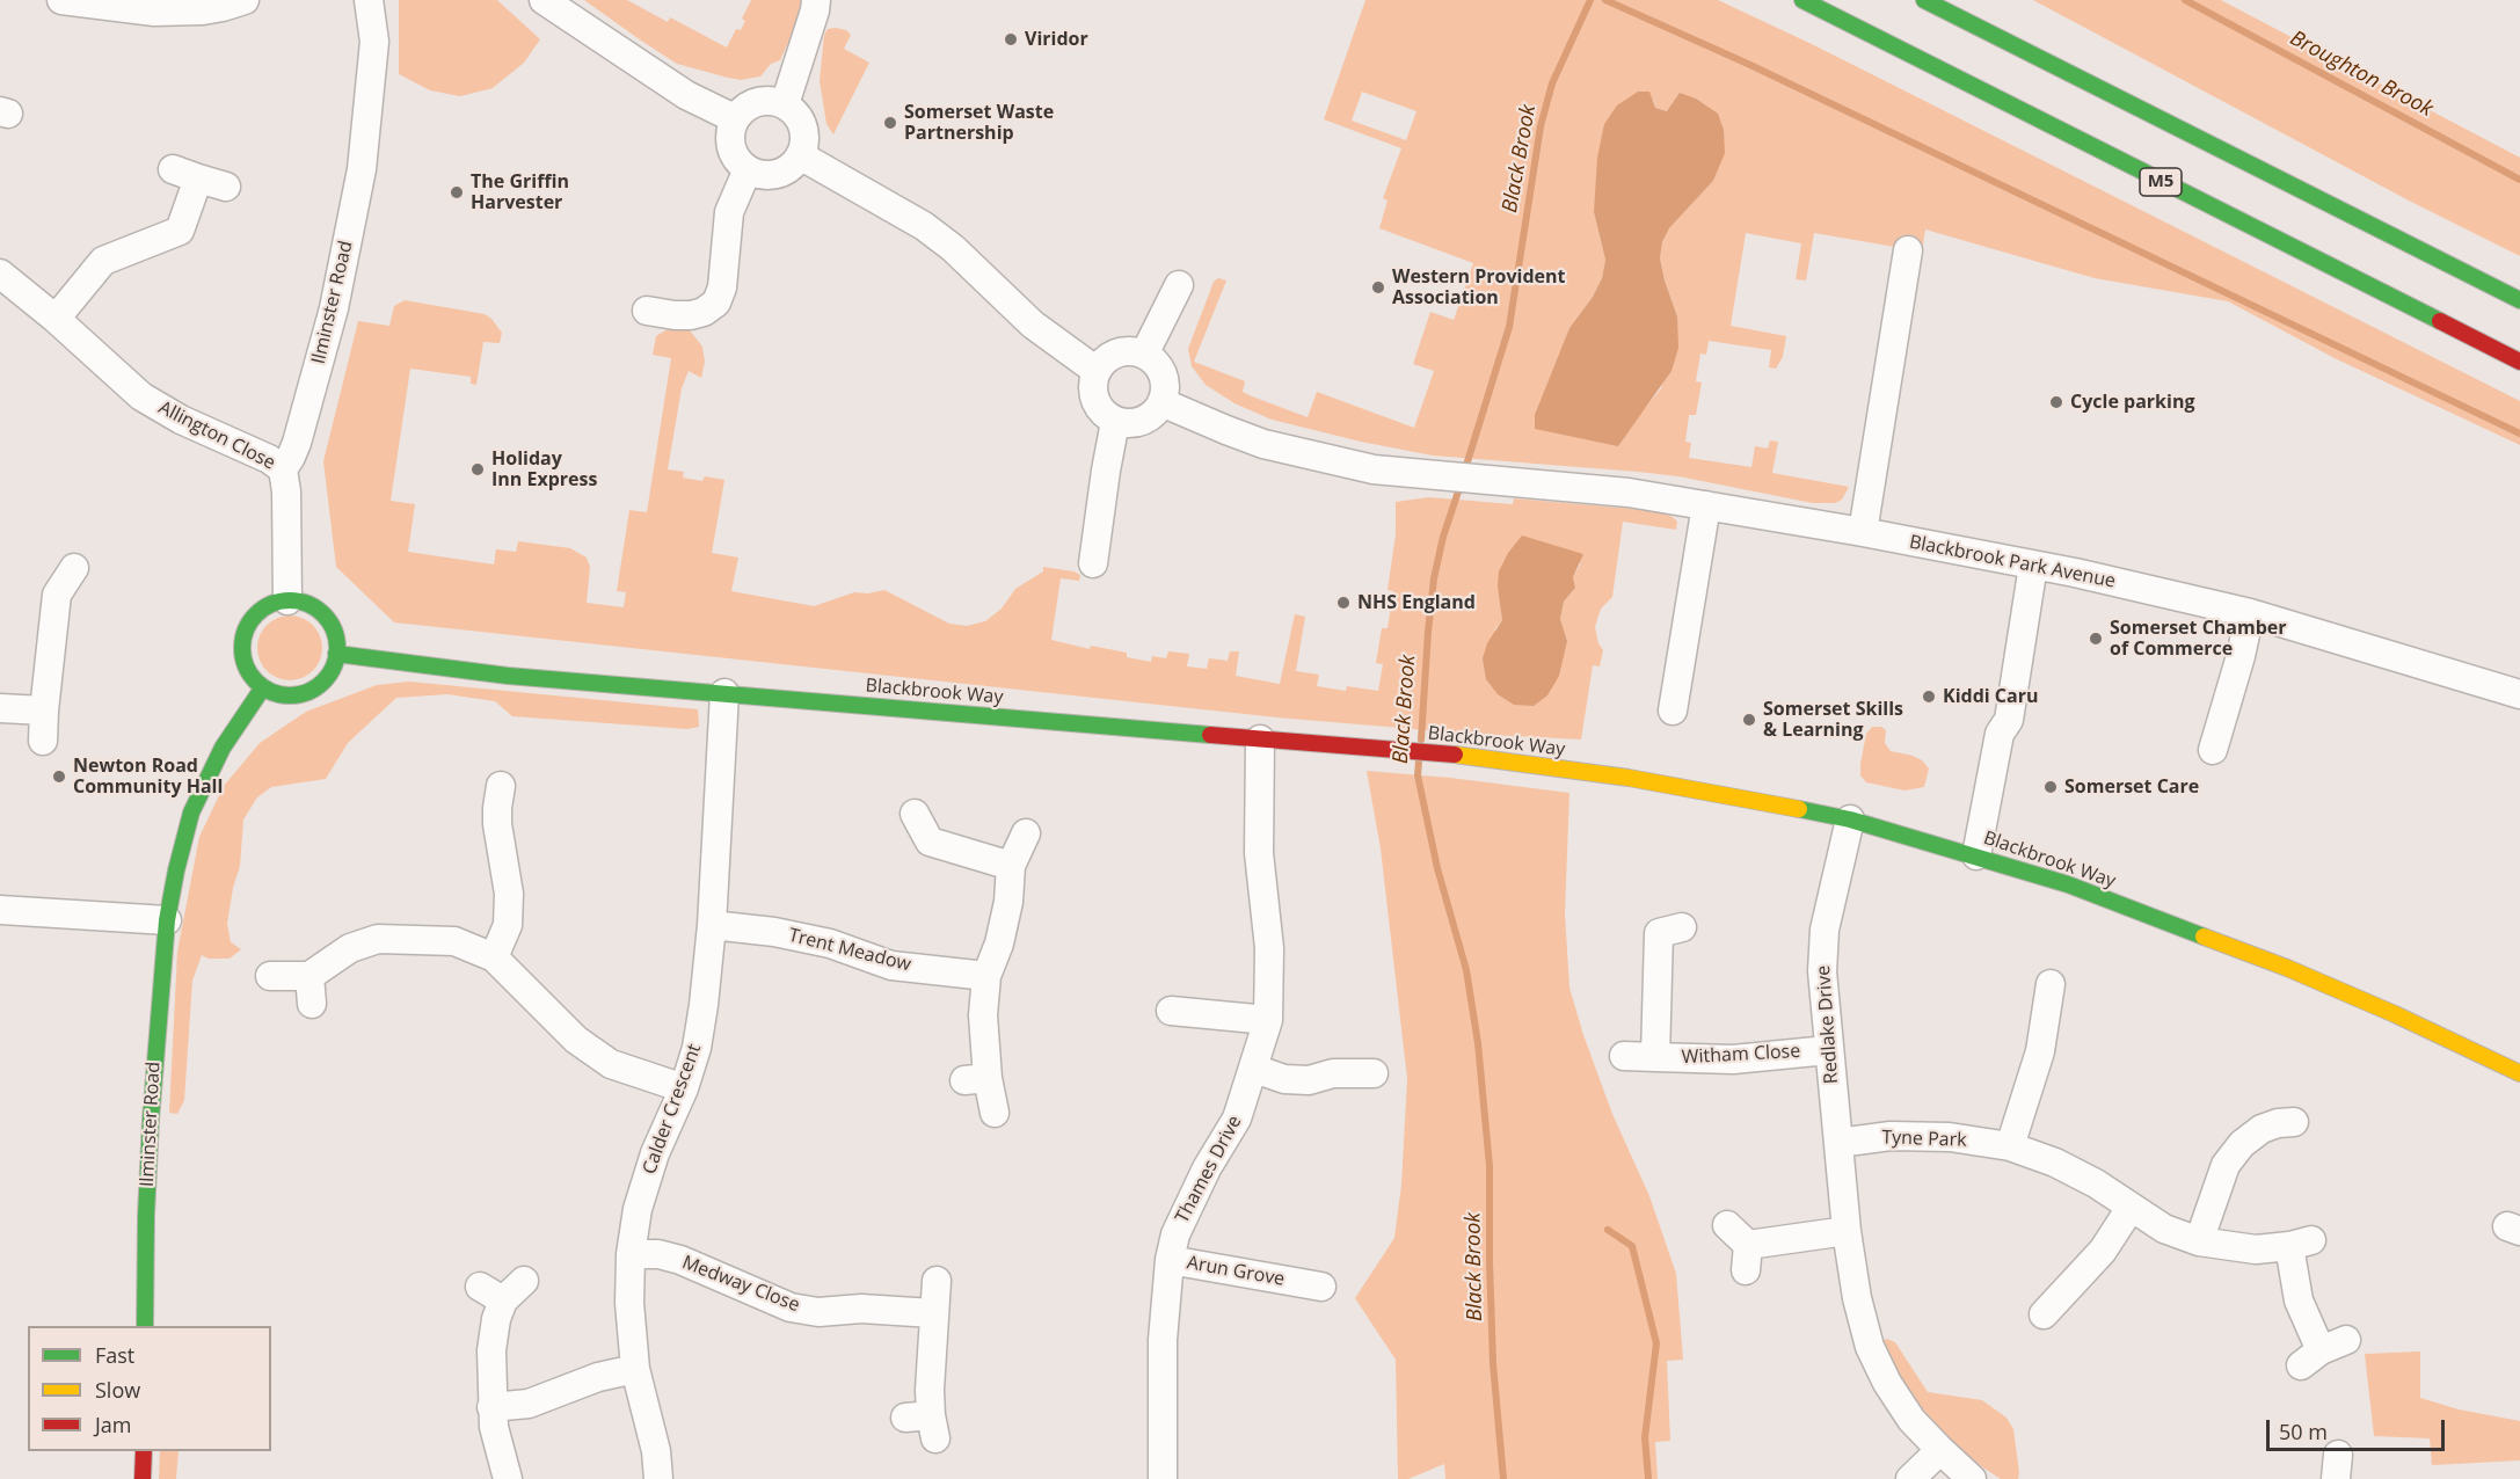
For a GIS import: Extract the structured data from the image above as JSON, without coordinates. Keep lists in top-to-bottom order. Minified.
{"streets":{"main road":["M5","Ilminster Road","Blackbrook Way"],"street":["Allington Close","Blackbrook Park Avenue","Trent Meadow","Redlake Drive","Witham Close","Calder Crescent","Tyne Park","Thames Drive","Arun Grove","Medway Close"]},"crossings":[["Ilminster Road","Allington Close"],["Ilminster Road","Blackbrook Way"],["Blackbrook Way","Redlake Drive"],["Blackbrook Way","Calder Crescent"],["Blackbrook Way","Thames Drive"],["Trent Meadow","Calder Crescent"],["Redlake Drive","Witham Close"],["Redlake Drive","Tyne Park"],["Calder Crescent","Medway Close"],["Thames Drive","Arun Grove"]],"water":["Broughton Brook","Black Brook"],"places":["Viridor","Somerset Waste Partnership","The Griffin Harvester","Western Provident Association","Cycle parking","Holiday Inn Express","NHS England","Somerset Chamber of Commerce","Kiddi Caru","Somerset Skills & Learning","Newton Road Community Hall","Somerset Care"],"legend":["Fast","Slow","Jam"],"scale_bar":"50 m"}
